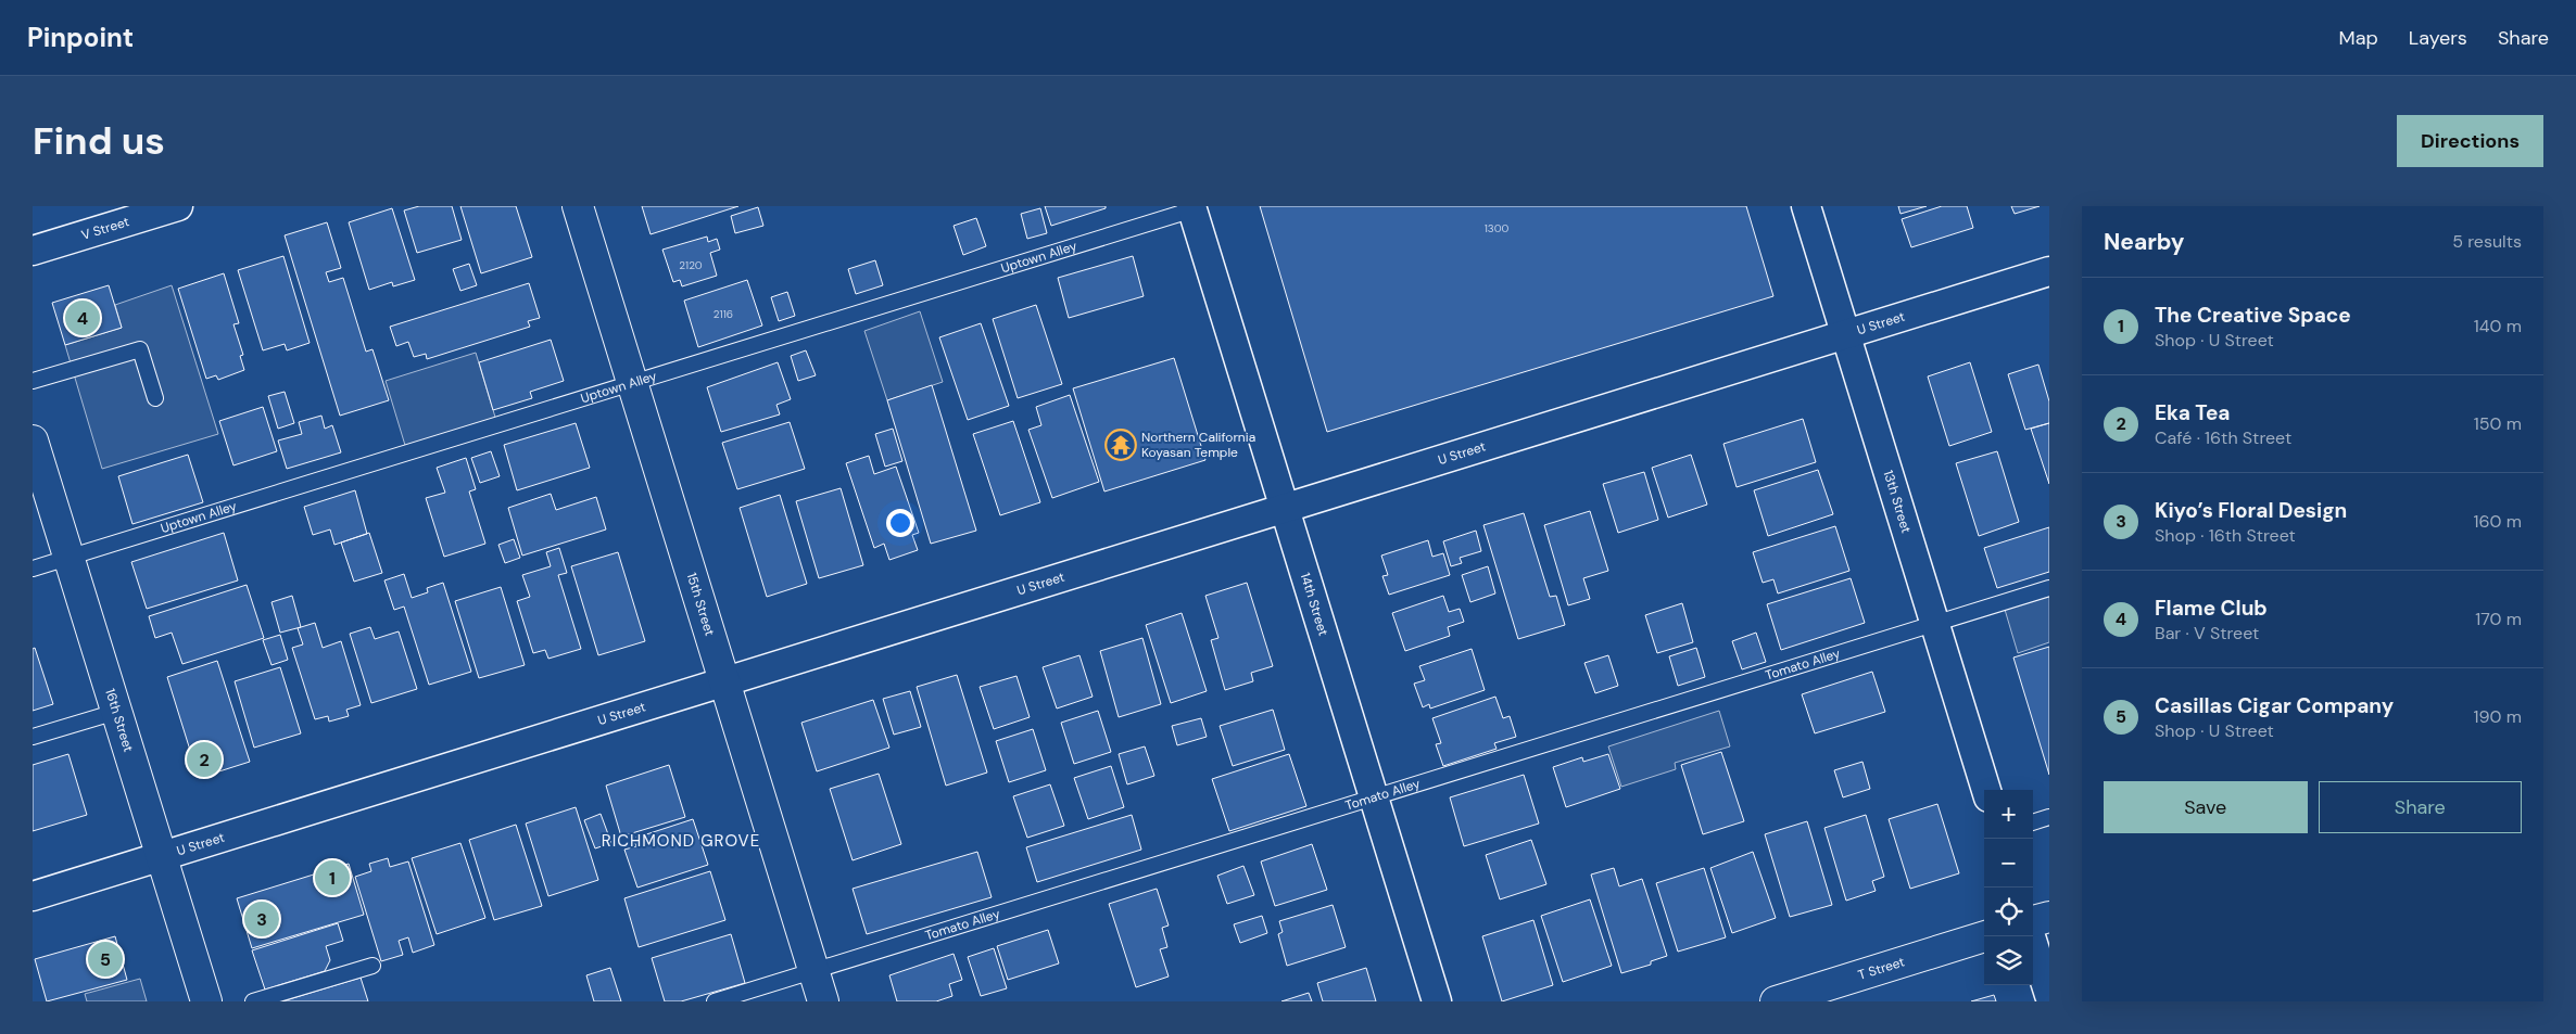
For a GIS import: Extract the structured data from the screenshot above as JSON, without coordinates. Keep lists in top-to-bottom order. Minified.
{"streets":{"main road":["15th Street","16th Street","T Street"],"street":["V Street","U Street","13th Street","14th Street"],"lane":["Uptown Alley","Tomato Alley"]},"crossings":[["Uptown Alley","15th Street"],["Uptown Alley","14th Street"],["Uptown Alley","16th Street"],["U Street","13th Street"],["U Street","15th Street"],["U Street","14th Street"],["U Street","16th Street"],["13th Street","Tomato Alley"],["15th Street","Tomato Alley"],["14th Street","Tomato Alley"]],"districts":["RICHMOND GROVE"],"places":{"temple":["Northern California Koyasan Temple"]},"house_numbers":["1300","2120","2116"],"page":{"header":"Pinpoint","nav":["Map","Layers","Share"],"buttons":["Directions",["Save","Share"]],"title":"Find us","heading":["Nearby","5 results"],"list":[{"mark":"1","name":"The Creative Space","note":"Shop · U Street","value":"140 m"},{"mark":"2","name":"Eka Tea","note":"Café · 16th Street","value":"150 m"},{"mark":"3","name":"Kiyo’s Floral Design","note":"Shop · 16th Street","value":"160 m"},{"mark":"4","name":"Flame Club","note":"Bar · V Street","value":"170 m"},{"mark":"5","name":"Casillas Cigar Company","note":"Shop · U Street","value":"190 m"}],"pins":["4","2","1","3","5"],"map_buttons":["+","−"]}}
